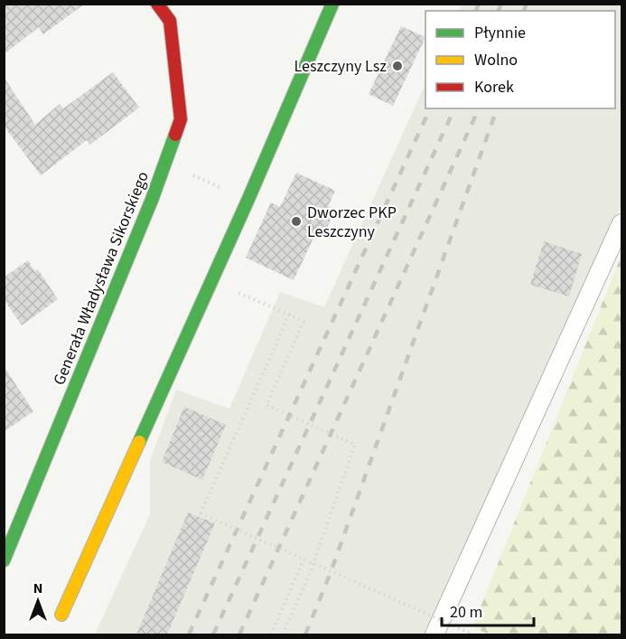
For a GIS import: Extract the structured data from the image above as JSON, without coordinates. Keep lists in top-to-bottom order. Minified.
{"streets":{"street":["Generała Władysława Sikorskiego"]},"places":["Leszczyny Lsz","Dworzec PKP Leszczyny"],"legend":["Płynnie","Wolno","Korek"],"scale_bar":"20 m","north":"top"}
